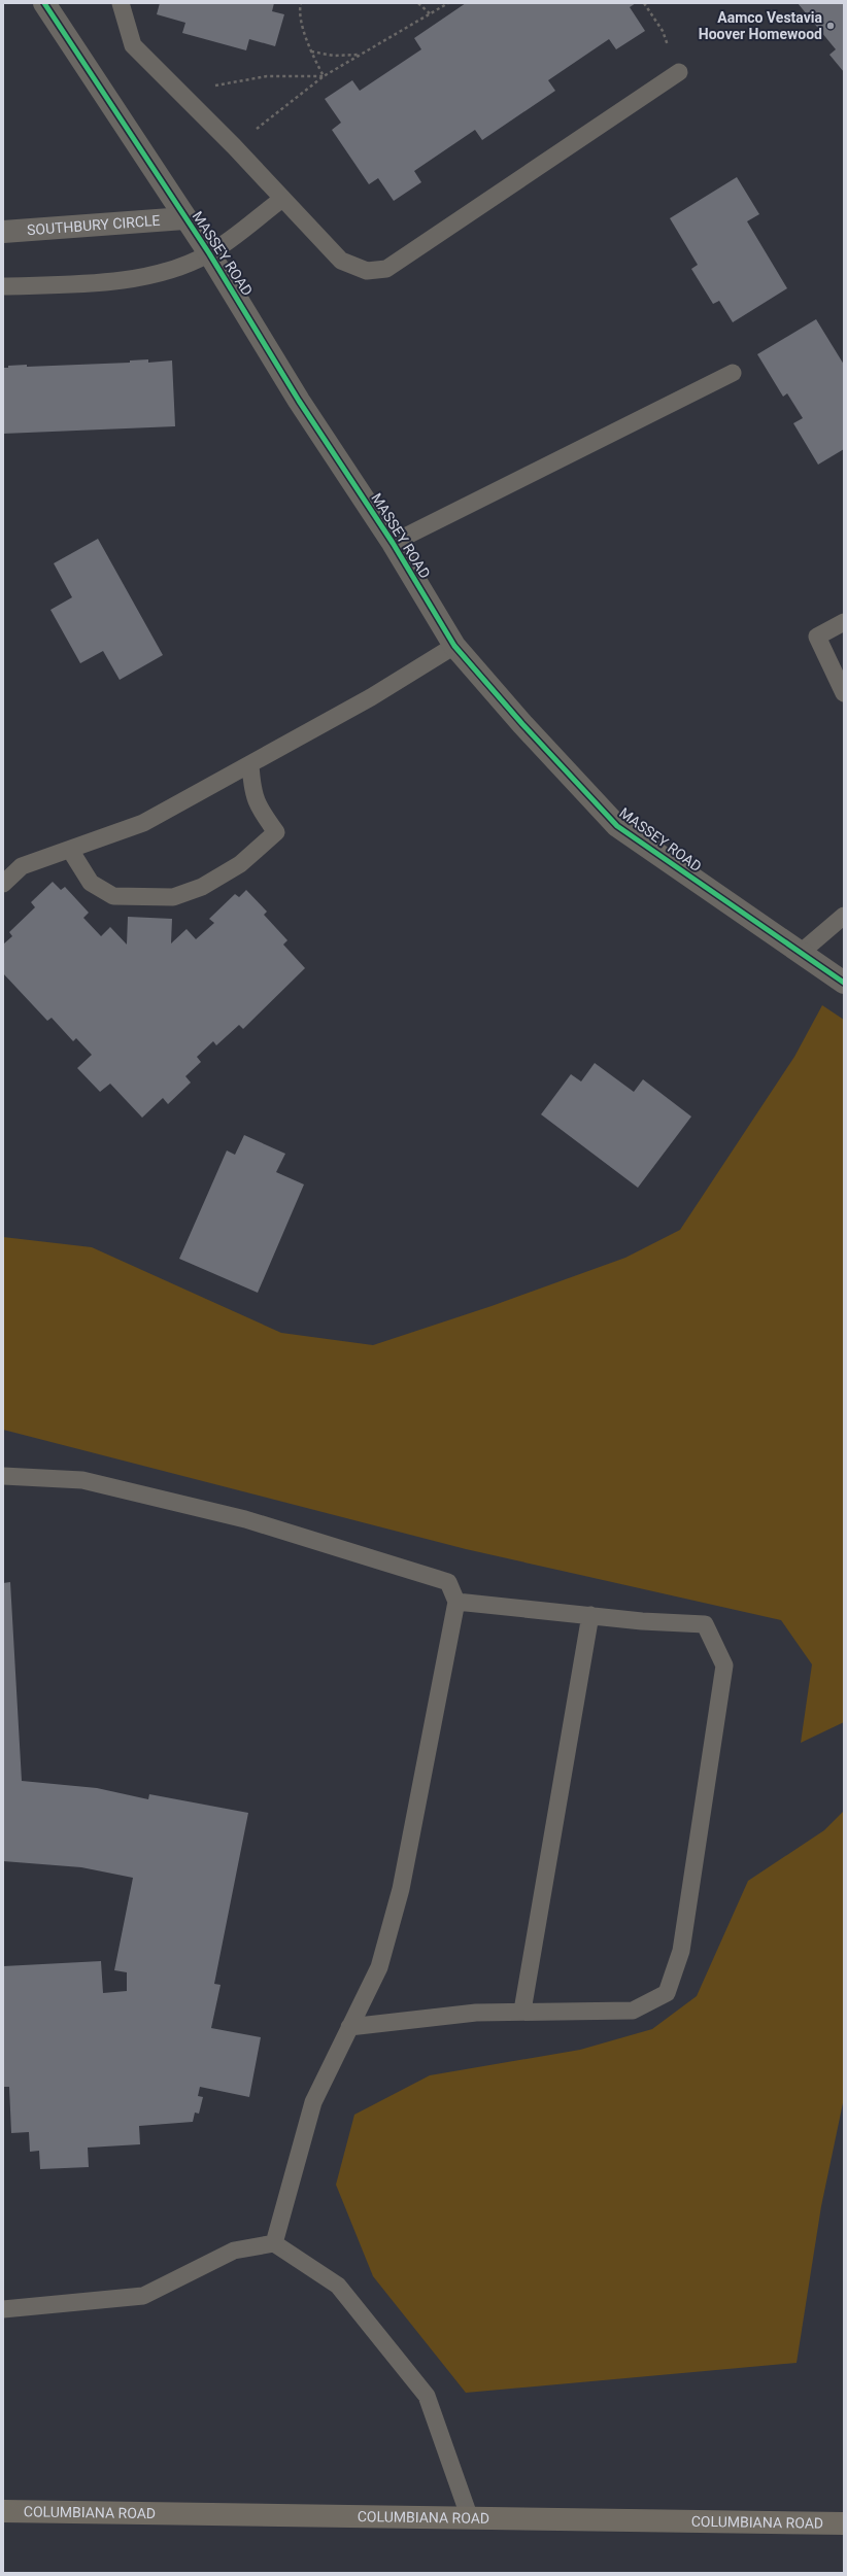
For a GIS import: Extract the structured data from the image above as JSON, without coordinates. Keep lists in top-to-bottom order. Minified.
{"streets":{"main road":["COLUMBIANA ROAD"],"street":["SOUTHBURY CIRCLE","MASSEY ROAD"]},"crossings":[["SOUTHBURY CIRCLE","MASSEY ROAD"]],"places":["Aamco Vestavia Hoover Homewood"]}
